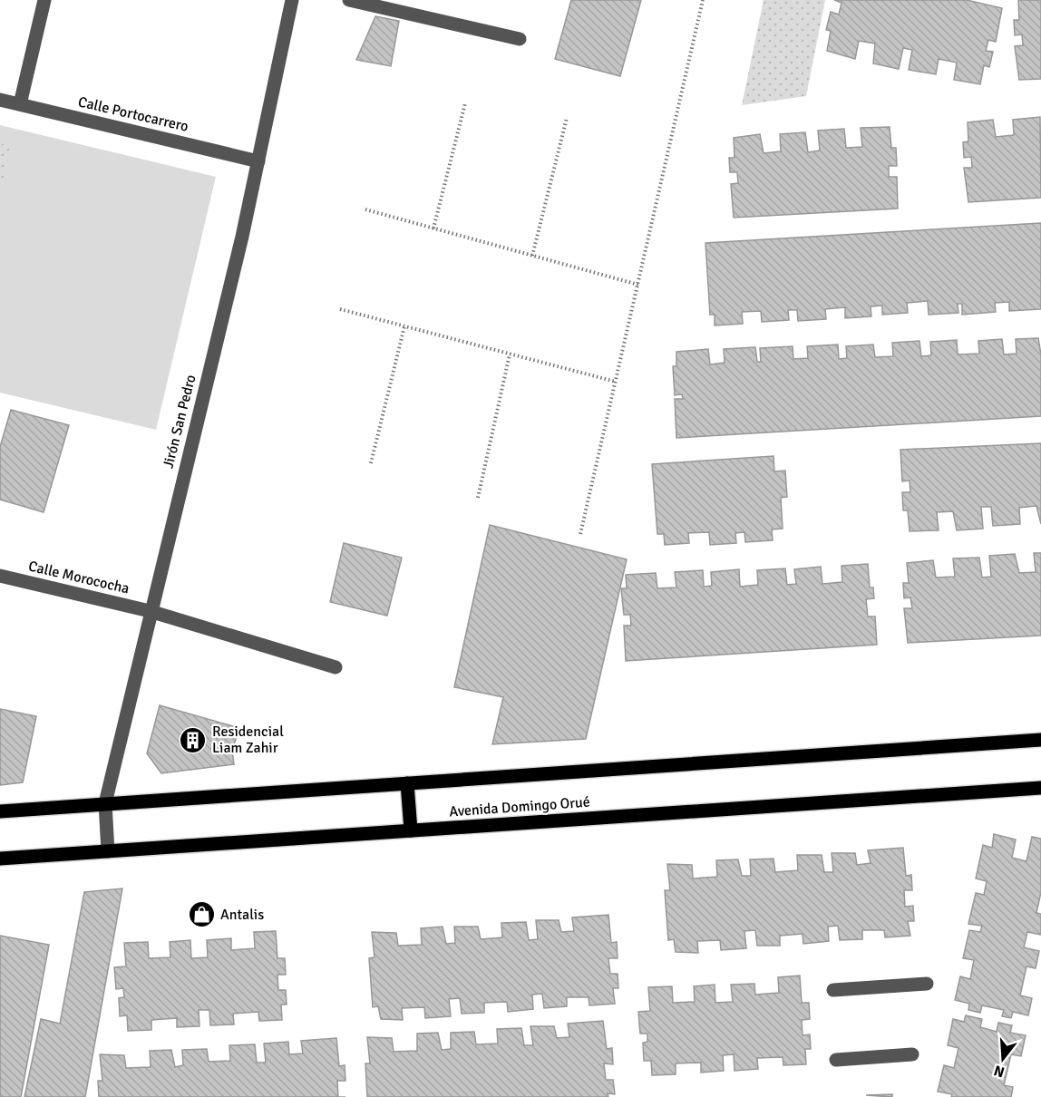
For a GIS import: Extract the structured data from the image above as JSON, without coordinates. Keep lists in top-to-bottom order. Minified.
{"streets":{"main road":["Avenida Domingo Orué"],"street":["Calle Portocarrero","Jirón San Pedro","Calle Morococha"]},"crossings":[["Calle Portocarrero","Jirón San Pedro"],["Jirón San Pedro","Calle Morococha"],["Jirón San Pedro","Avenida Domingo Orué"]],"places":{"building":["Residencial Liam Zahir"],"shop":["Antalis"]},"north":"bottom"}
